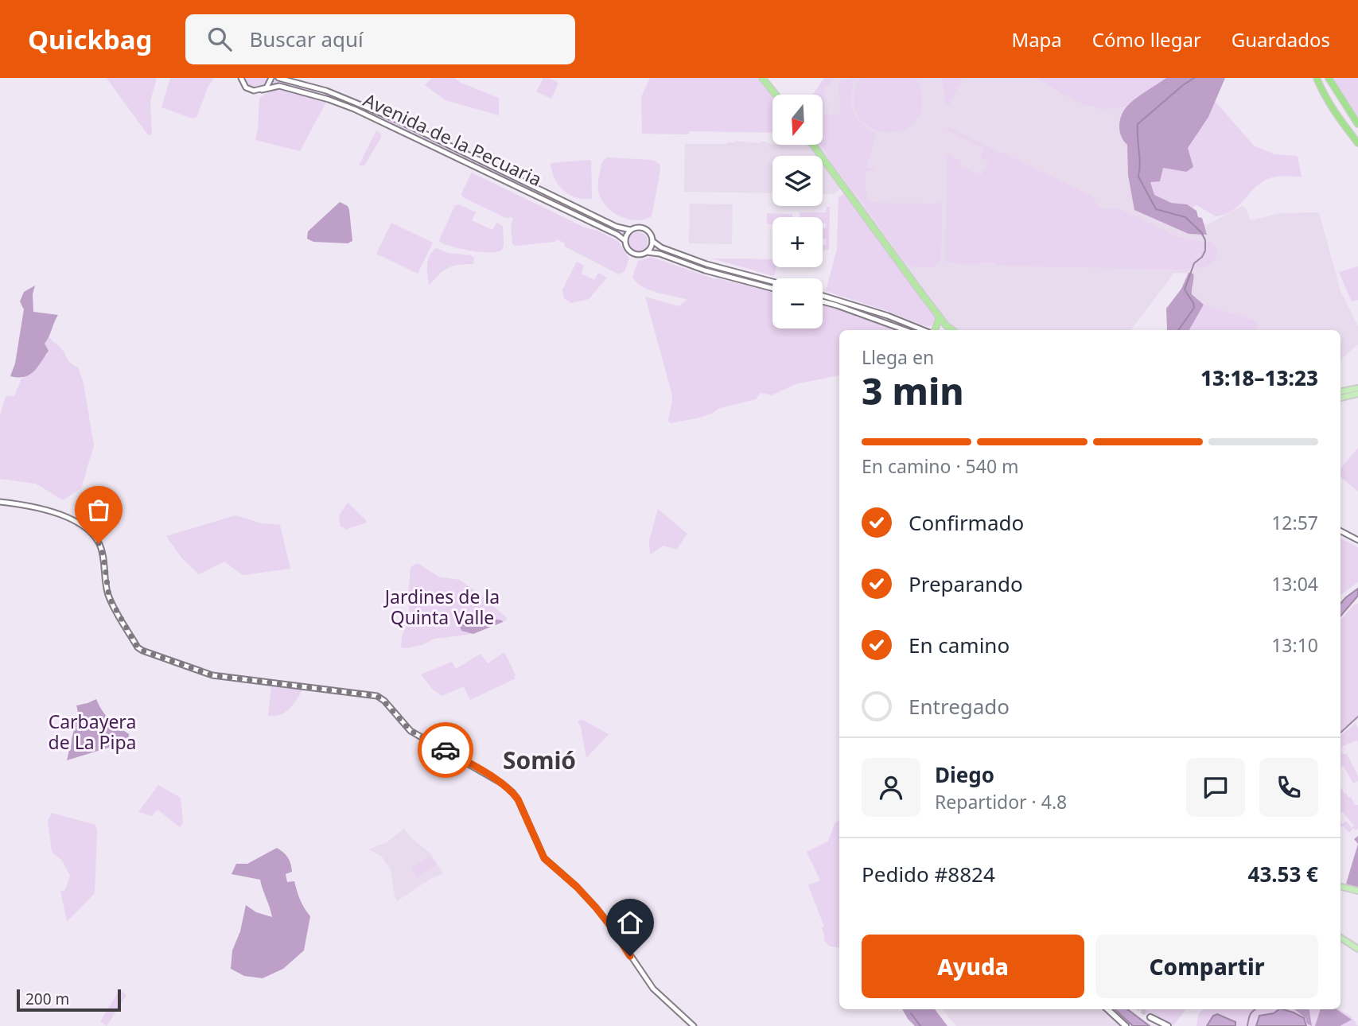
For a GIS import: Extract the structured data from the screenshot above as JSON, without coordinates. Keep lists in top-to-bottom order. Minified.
{"streets":{"street":["Avenida de la Pecuaria"]},"districts":["Somió"],"parks":["Jardines de la Quinta Valle","Carbayera de La Pipa"],"scale_bar":"200 m","north":"bottom","page":{"header":"Quickbag","search":"Buscar aquí","nav":["Mapa","Cómo llegar","Guardados"],"map_buttons":["+","−"],"heading":["3 min","Llega en","13:18–13:23"],"panel":["Diego","Repartidor · 4.8","Pedido #8824","43.53 €"],"bar":"En camino · 540 m","list":[["Confirmado","12:57"],["Preparando","13:04"],["En camino","13:10"],"Entregado"],"buttons":["Ayuda","Compartir"],"scale":"200 m"}}
